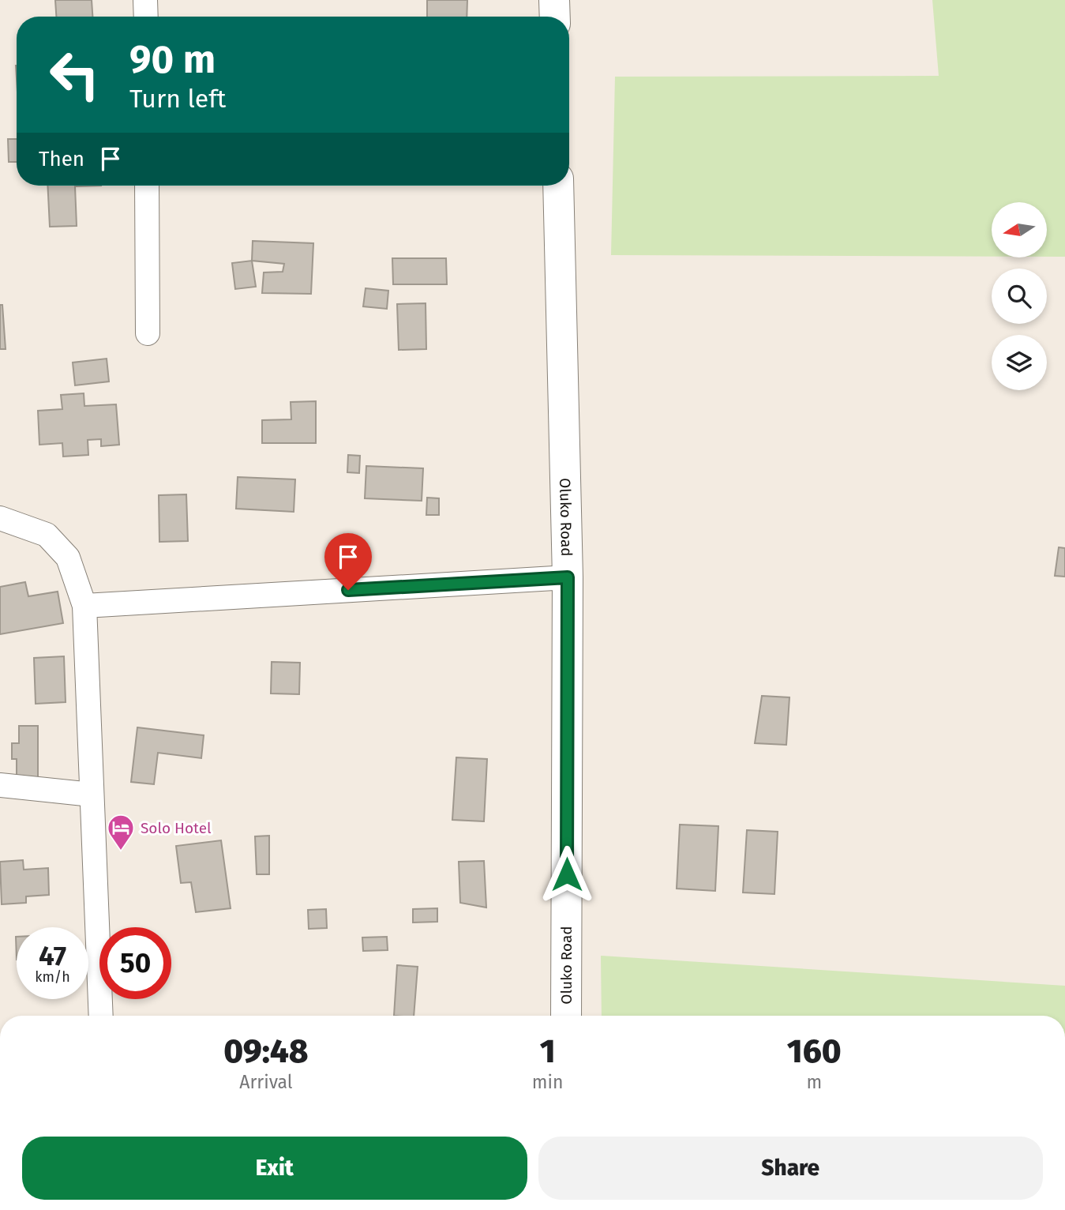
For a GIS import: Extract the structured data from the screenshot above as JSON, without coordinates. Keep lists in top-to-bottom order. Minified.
{"streets":{"main road":["Oluko Road"]},"places":{"hotel":["Solo Hotel"]},"north":"left","page":{"turn":["90 m","Turn left"],"then":"Then","speed":"47 km/h","limit":"50","eta":["09:48","Arrival","1","min","160","m"],"buttons":["Exit","Share"]}}
